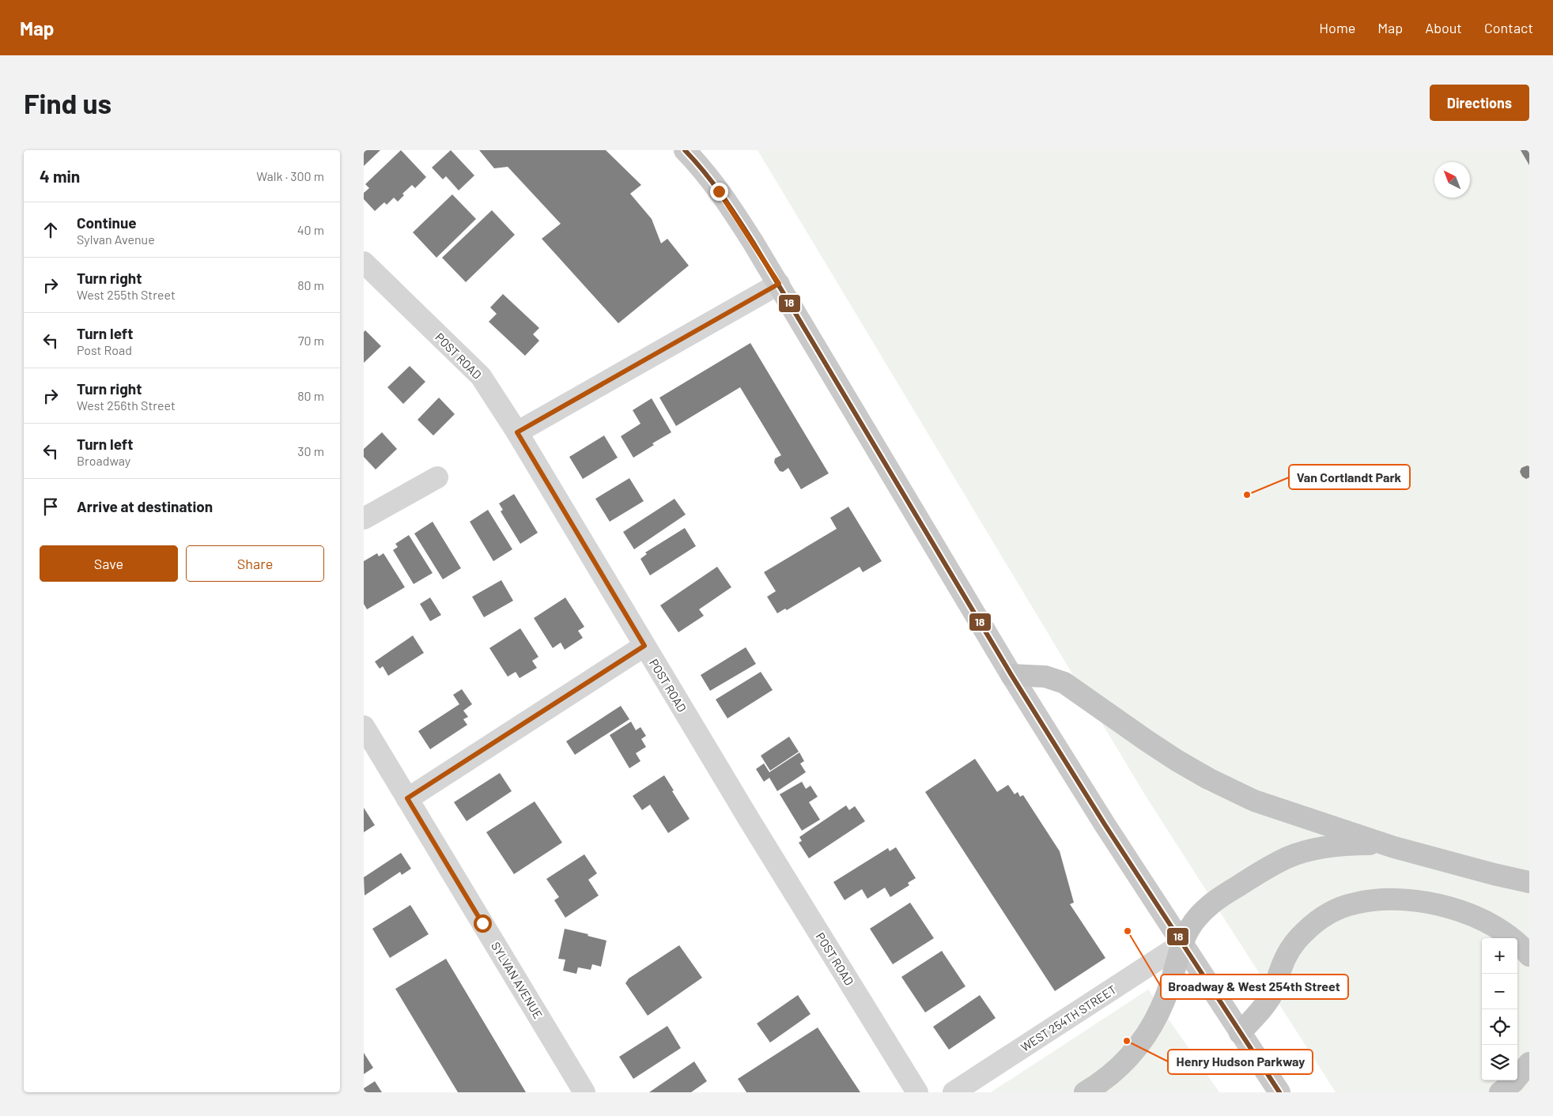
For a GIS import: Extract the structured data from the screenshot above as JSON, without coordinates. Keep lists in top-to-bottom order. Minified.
{"streets":{"street":["POST ROAD","SYLVAN AVENUE","WEST 254TH STREET"]},"places":["Van Cortlandt Park","Broadway & West 254th Street","Henry Hudson Parkway"],"lines":["transit line 18"],"north":"top left","page":{"header":"Map","nav":["Home","Map","About","Contact"],"buttons":["Directions",["Save","Share"]],"title":"Find us","heading":["4 min","Walk · 300 m"],"list":[["Continue","Sylvan Avenue","40 m"],["Turn right","West 255th Street","80 m"],["Turn left","Post Road","70 m"],["Turn right","West 256th Street","80 m"],["Turn left","Broadway","30 m"],"Arrive at destination"],"map_buttons":["+","−"]}}
